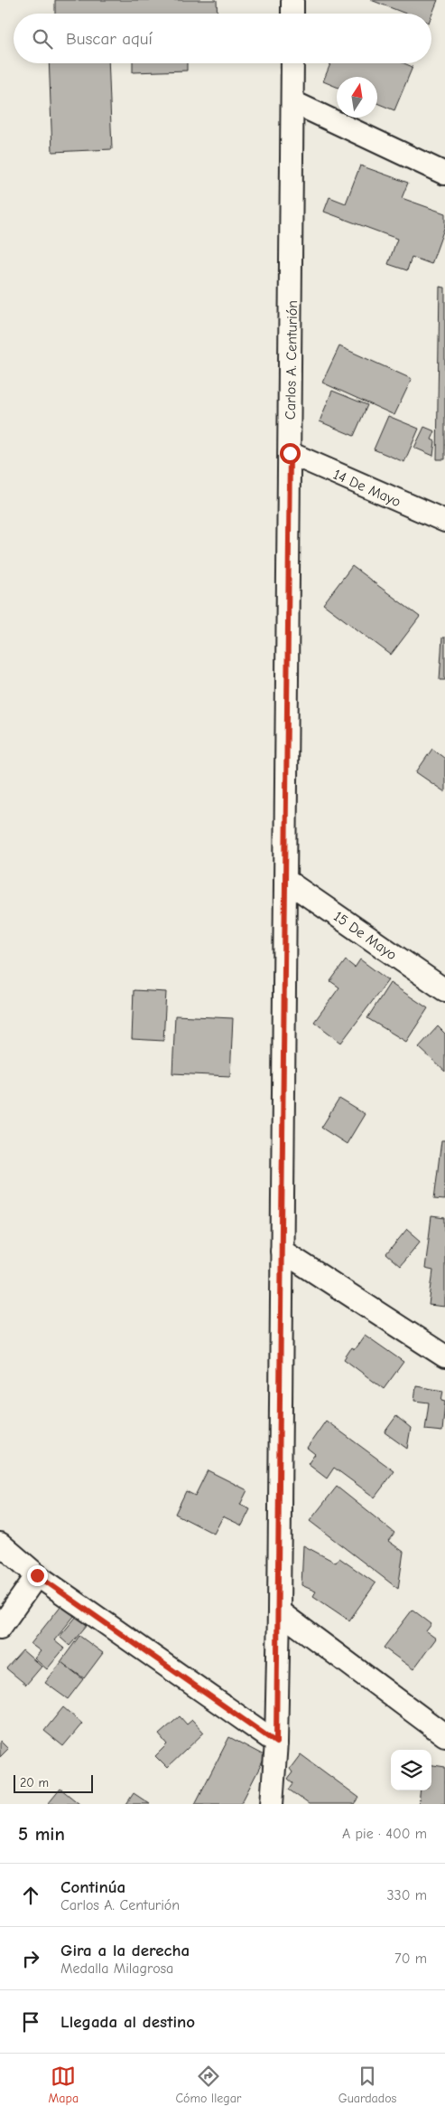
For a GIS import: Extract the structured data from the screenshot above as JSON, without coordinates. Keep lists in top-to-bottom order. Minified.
{"streets":{"street":["Carlos A. Centurión","14 De Mayo","15 De Mayo"]},"crossings":[["Carlos A. Centurión","14 De Mayo"],["Carlos A. Centurión","15 De Mayo"]],"scale_bar":"20 m","north":"top","page":{"search":"Buscar aquí","scale":"20 m","heading":["5 min","A pie · 400 m"],"list":[["Continúa","Carlos A. Centurión","330 m"],["Gira a la derecha","Medalla Milagrosa","70 m"],"Llegada al destino"],"nav":["Mapa","Cómo llegar","Guardados"]}}
